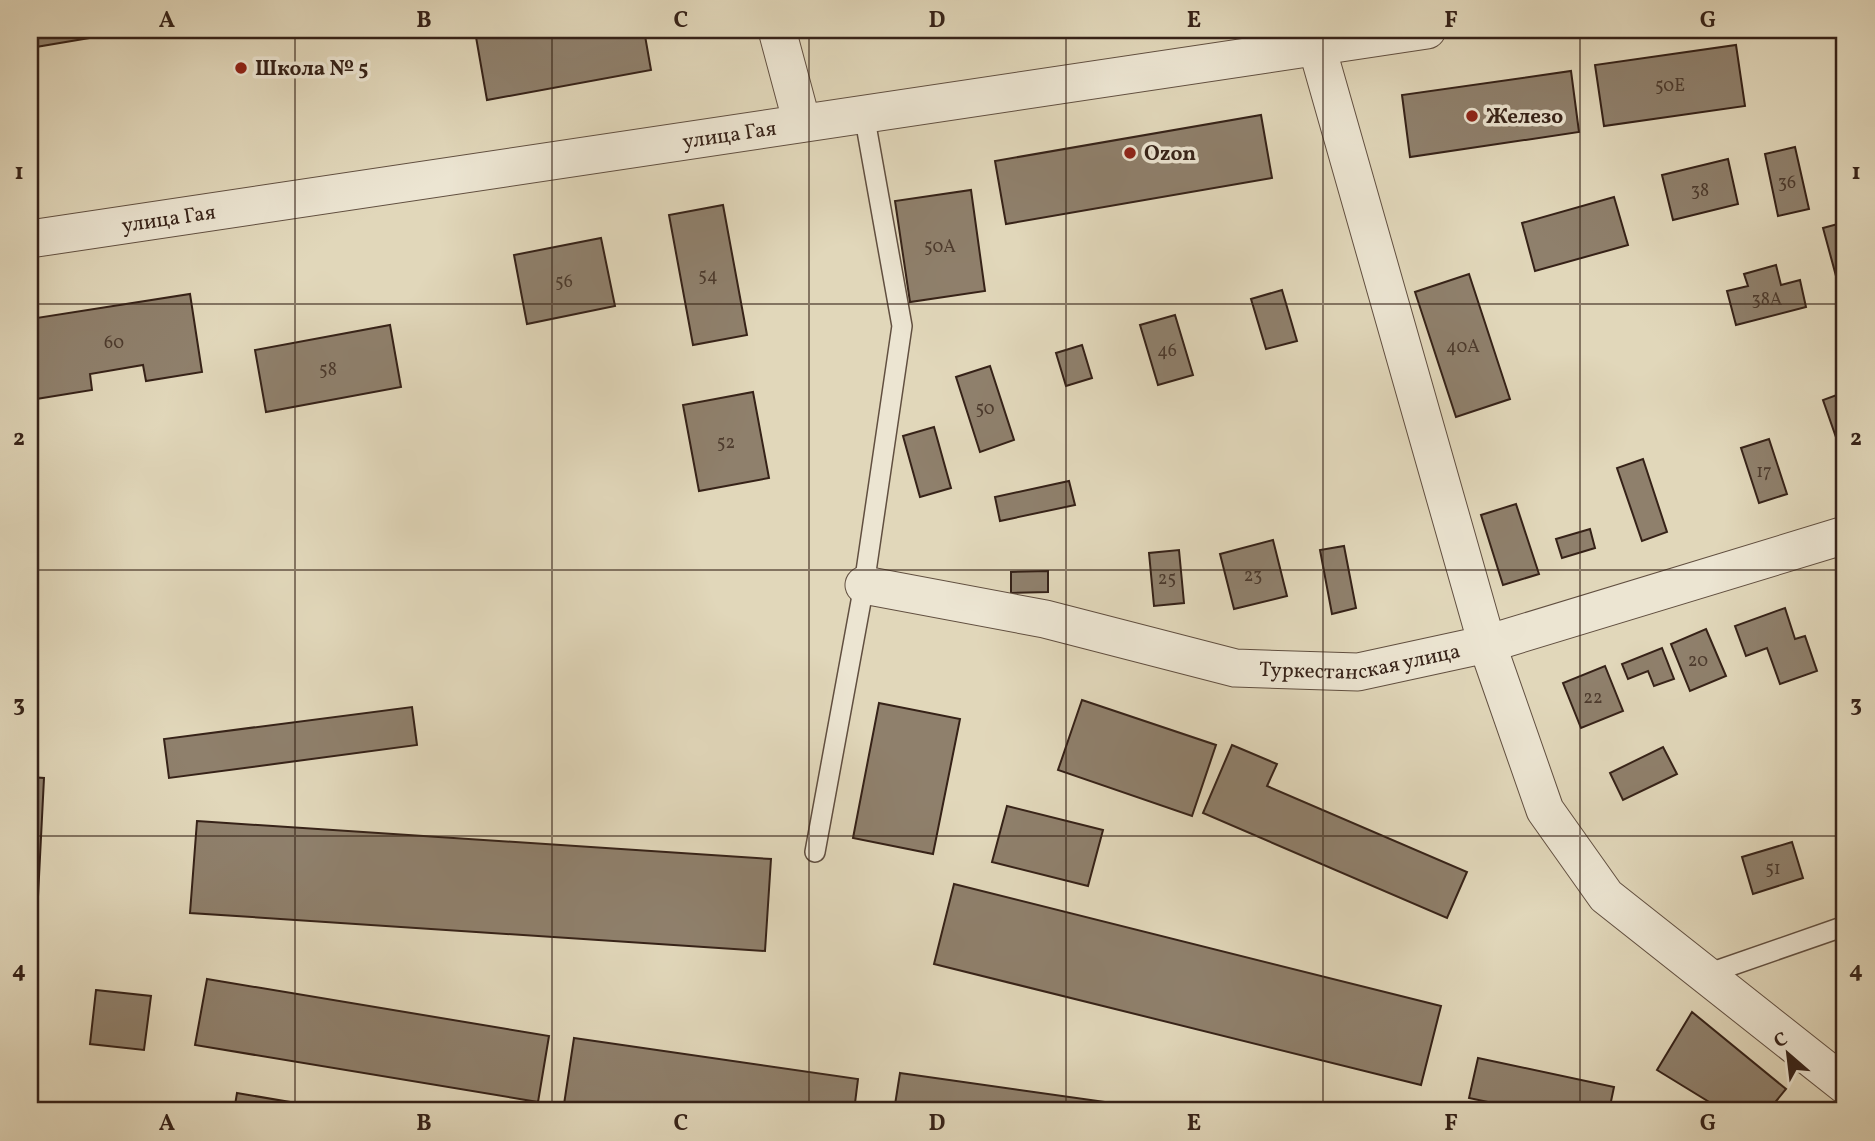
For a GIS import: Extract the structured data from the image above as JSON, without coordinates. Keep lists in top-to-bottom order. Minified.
{"streets":{"street":["улица Гая","Туркестанская улица"]},"places":["Школа № 5","Железо","Ozon"],"house_numbers":["50Е","36","38","50А","54","56","38А","60","40А","46","58","50","52","17","23","25","20","22","51"],"north":"top left","grid":{"columns":["A","B","C","D","E","F","G"],"rows":["1","2","3","4"]}}
